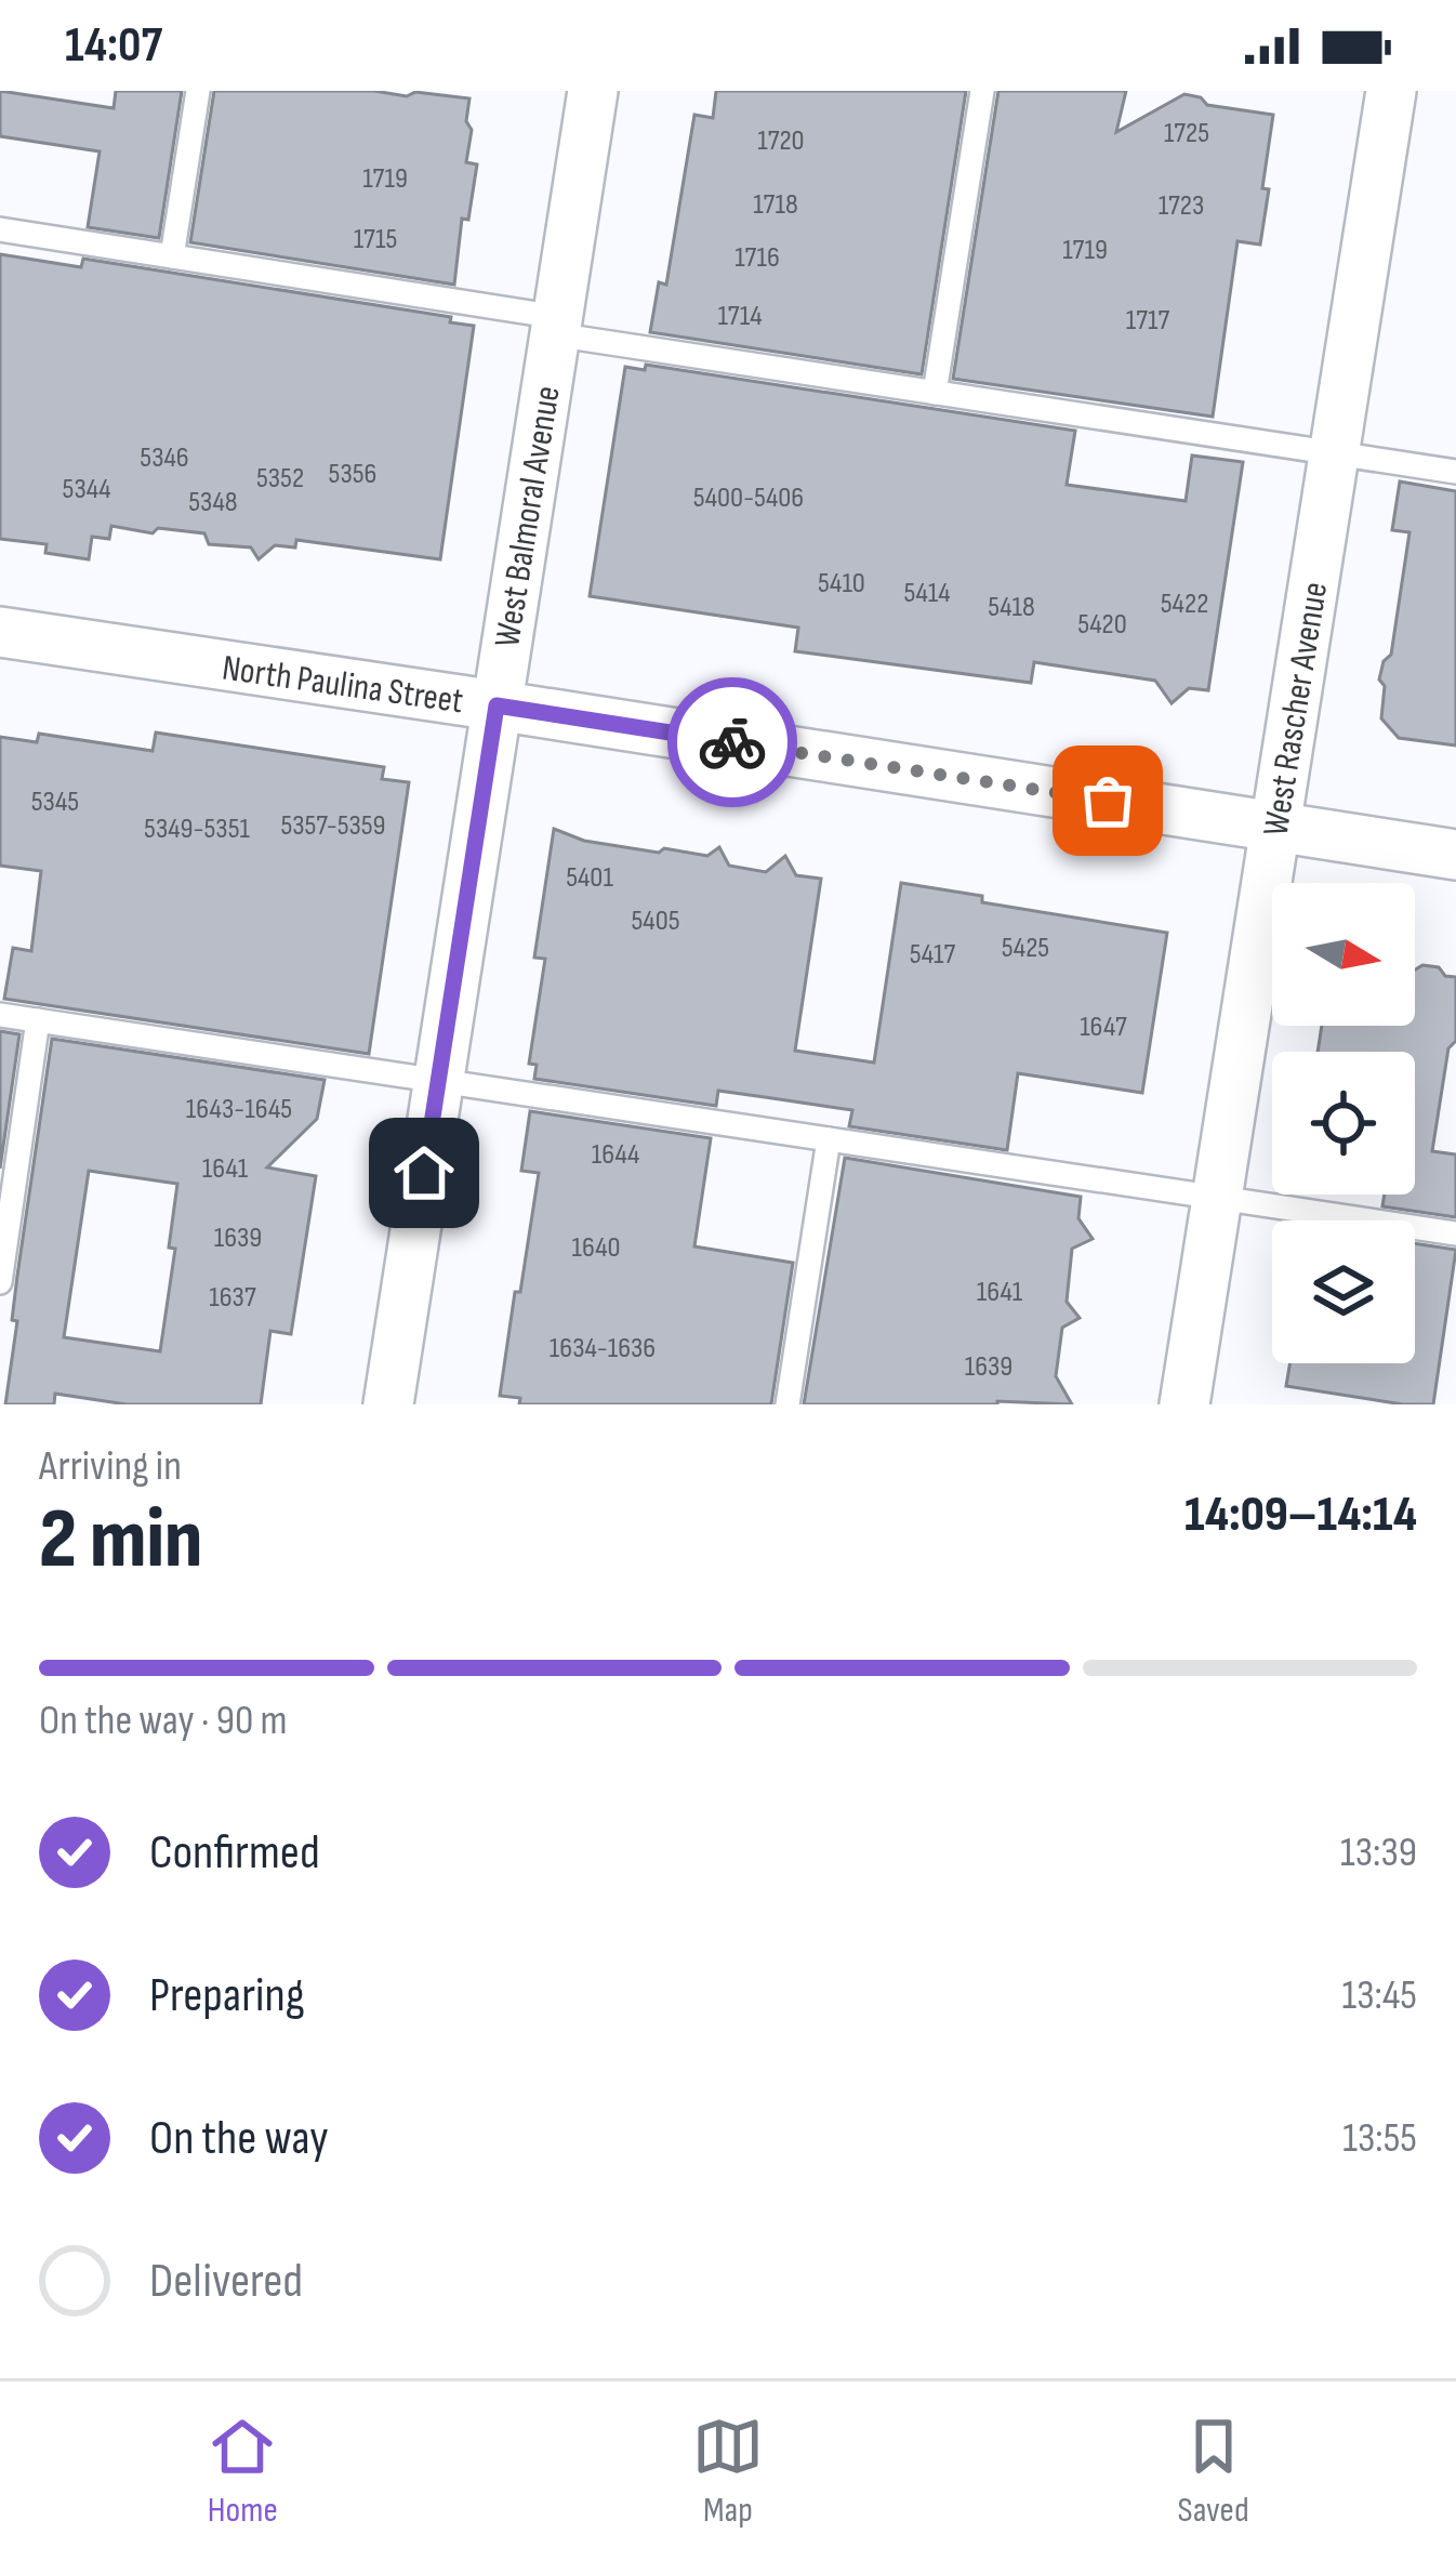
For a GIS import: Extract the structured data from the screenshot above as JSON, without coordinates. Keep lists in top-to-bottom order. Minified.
{"streets":{"street":["West Balmoral Avenue","North Paulina Street","West Rascher Avenue"]},"crossings":[["West Balmoral Avenue","North Paulina Street"],["North Paulina Street","West Rascher Avenue"]],"house_numbers":["1725","1720","1719","1718","1723","1715","1719","1716","1714","1717","5346","5356","5352","5344","5400-5406","5348","5410","5414","5422","5418","5420","5345","5357-5359","5349-5351","5401","5405","5425","5417","1647","1643-1645","1644","1641","1639","1640","1641","1637","1634-1636","1639"],"north":"right","page":{"status":"14:07","heading":["2 min","Arriving in","14:09–14:14"],"bar":"On the way · 90 m","list":[["Confirmed","13:39"],["Preparing","13:45"],["On the way","13:55"],"Delivered"],"tabs":["Home","Map","Saved"]}}
